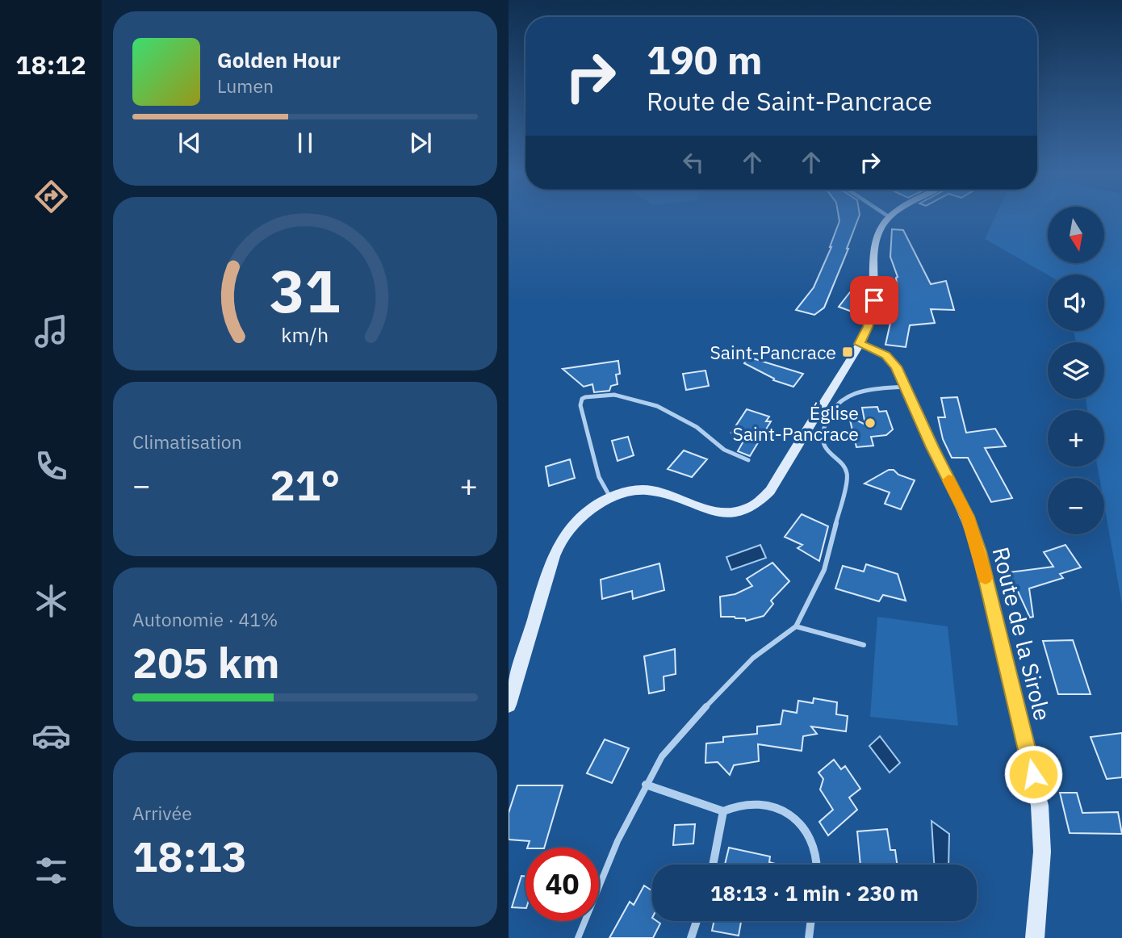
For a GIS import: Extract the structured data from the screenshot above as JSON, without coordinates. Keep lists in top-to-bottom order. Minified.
{"streets":{"street":["Route de la Sirole"]},"places":{"transit":["Saint-Pancrace"],"other":["Église Saint-Pancrace"]},"north":"bottom","page":{"tabs":"18:12","turn":["190 m","Route de Saint-Pancrace"],"song":["Golden Hour","Lumen"],"map_buttons":["+","−"],"tile":["Climatisation",["Autonomie · 41%","205 km"],["Arrivée","18:13"]],"heat":["−","21°","+"],"limit":"40","trip":"18:13 · 1 min · 230 m","gauge":["31","km/h"]}}
